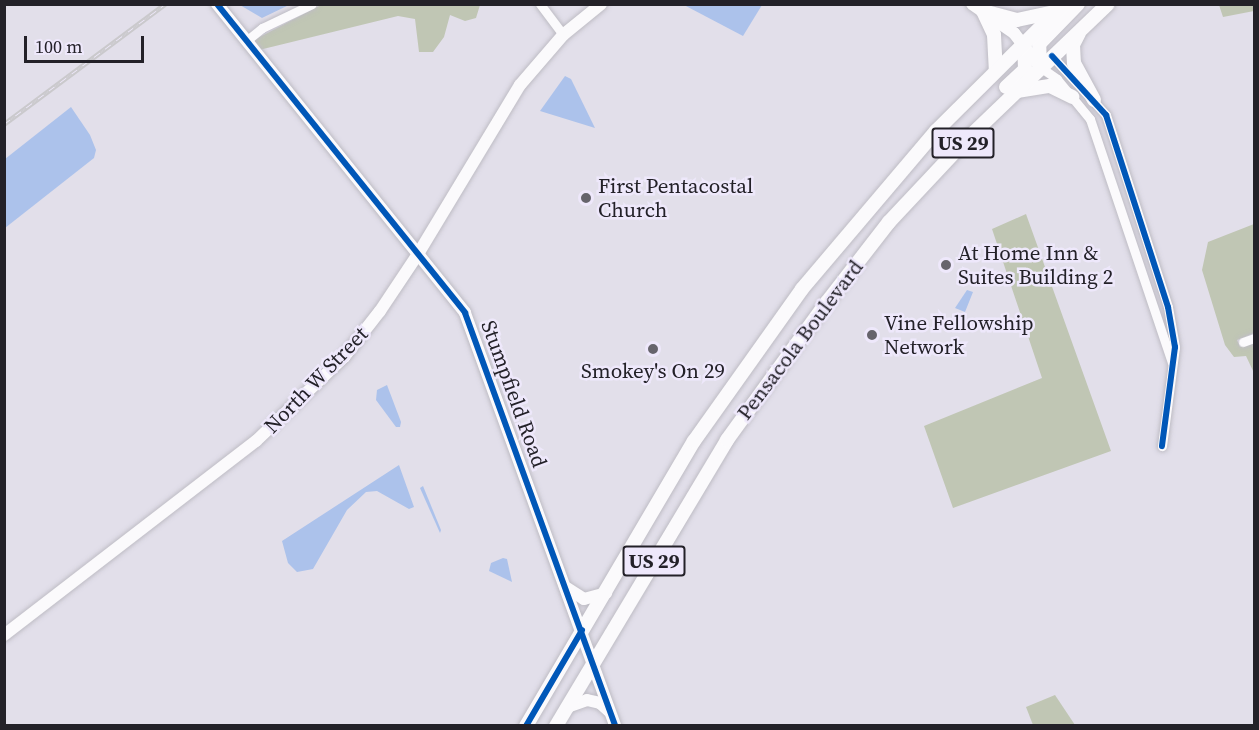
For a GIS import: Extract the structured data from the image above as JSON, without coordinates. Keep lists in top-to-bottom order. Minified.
{"streets":{"main road":["US 29","Pensacola Boulevard","North W Street","Stumpfield Road"]},"crossings":[["Pensacola Boulevard","Stumpfield Road"],["North W Street","Stumpfield Road"]],"places":["First Pentacostal Church","At Home Inn & Suites Building 2","Vine Fellowship Network","Smokey's On 29"],"scale_bar":"100 m"}
